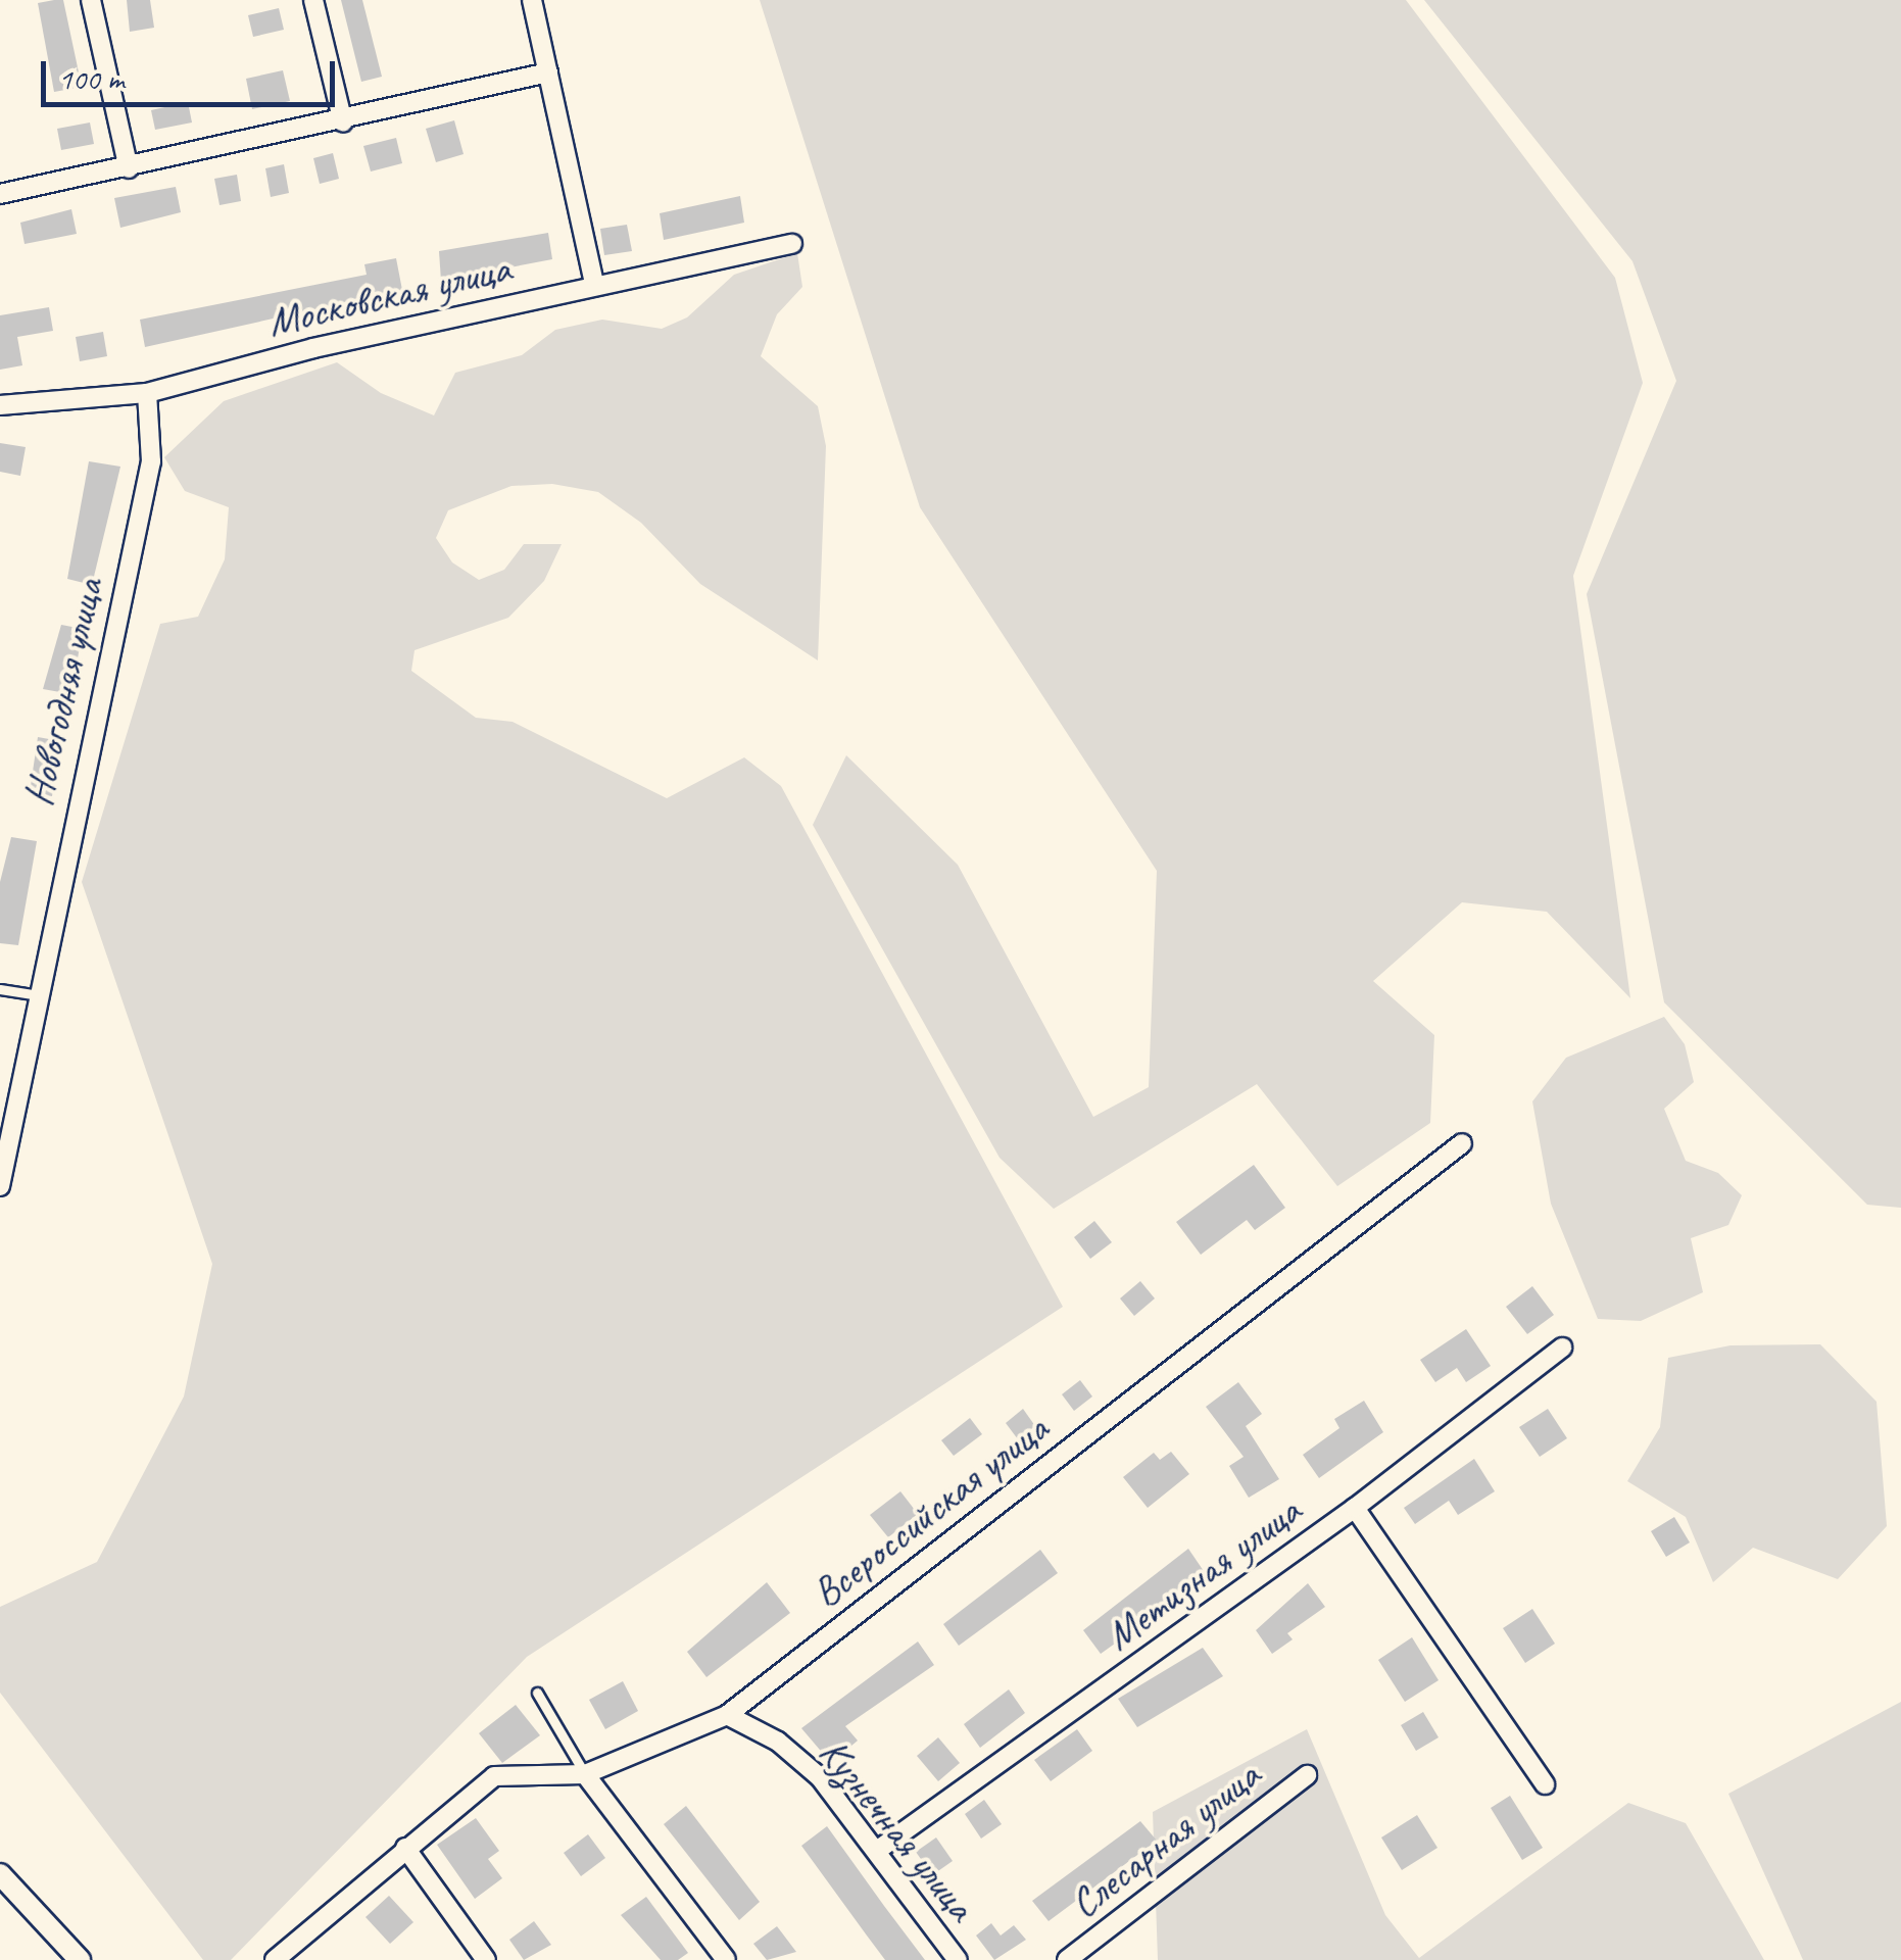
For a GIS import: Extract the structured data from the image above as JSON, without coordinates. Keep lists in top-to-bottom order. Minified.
{"streets":{"street":["Московская улица","Новогодняя улица","Всероссийская улица","Метизная улица","Кузнечная улица","Слесарная улица"]},"crossings":[["Московская улица","Новогодняя улица"],["Всероссийская улица","Кузнечная улица"],["Метизная улица","Кузнечная улица"]],"scale_bar":"100 m"}
